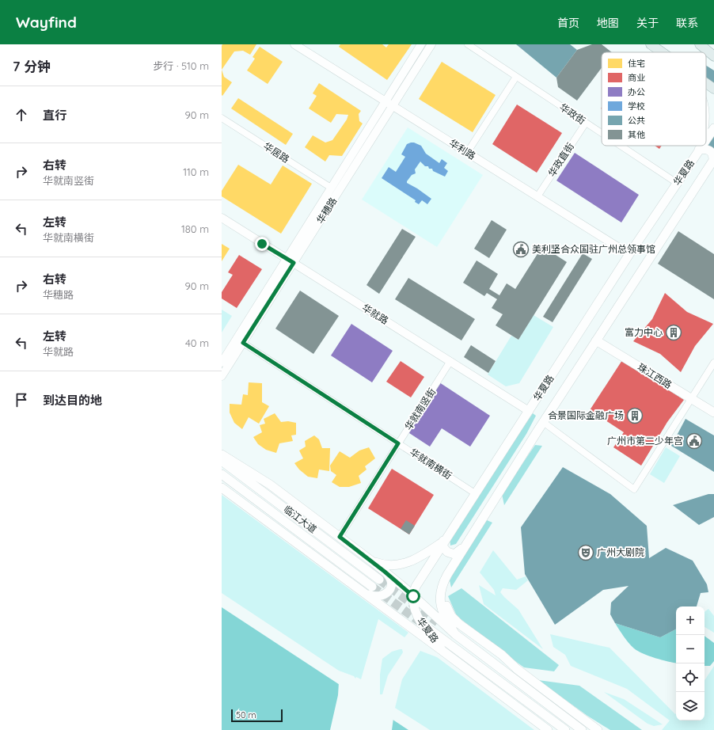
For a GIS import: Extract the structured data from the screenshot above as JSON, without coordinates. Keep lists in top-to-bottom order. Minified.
{"streets":{"main road":["华夏路","珠江西路","临江大道"],"street":["华政街","华利路","华居路","华政直街","华穗路","华就路","华就南竖街","华就南横街"]},"crossings":[["华政街","华政直街"],["华政街","华夏路"],["华利路","华政直街"],["华利路","华夏路"],["华利路","华穗路"],["华居路","华穗路"],["华夏路","华就路"],["华夏路","珠江西路"],["华夏路","华就南横街"],["华穗路","华就路"],["华穗路","华就南横街"],["华就路","华就南竖街"],["华就南竖街","华就南横街"]],"places":{"public building":["美利坚合众国驻广州总领事馆","广州市第二少年宫"],"building":["富力中心","合景国际金融广场"],"theatre":["广州大剧院"]},"legend":["住宅","商业","办公","学校","公共","其他"],"scale_bar":"50 m","page":{"header":"Wayfind","nav":["首页","地图","关于","联系"],"heading":["7 分钟","步行 · 510 m"],"list":[["直行","90 m"],["右转","华就南竖街","110 m"],["左转","华就南横街","180 m"],["右转","华穗路","90 m"],["左转","华就路","40 m"],"到达目的地"],"map_buttons":["+","−"],"scale":"50 m"}}
